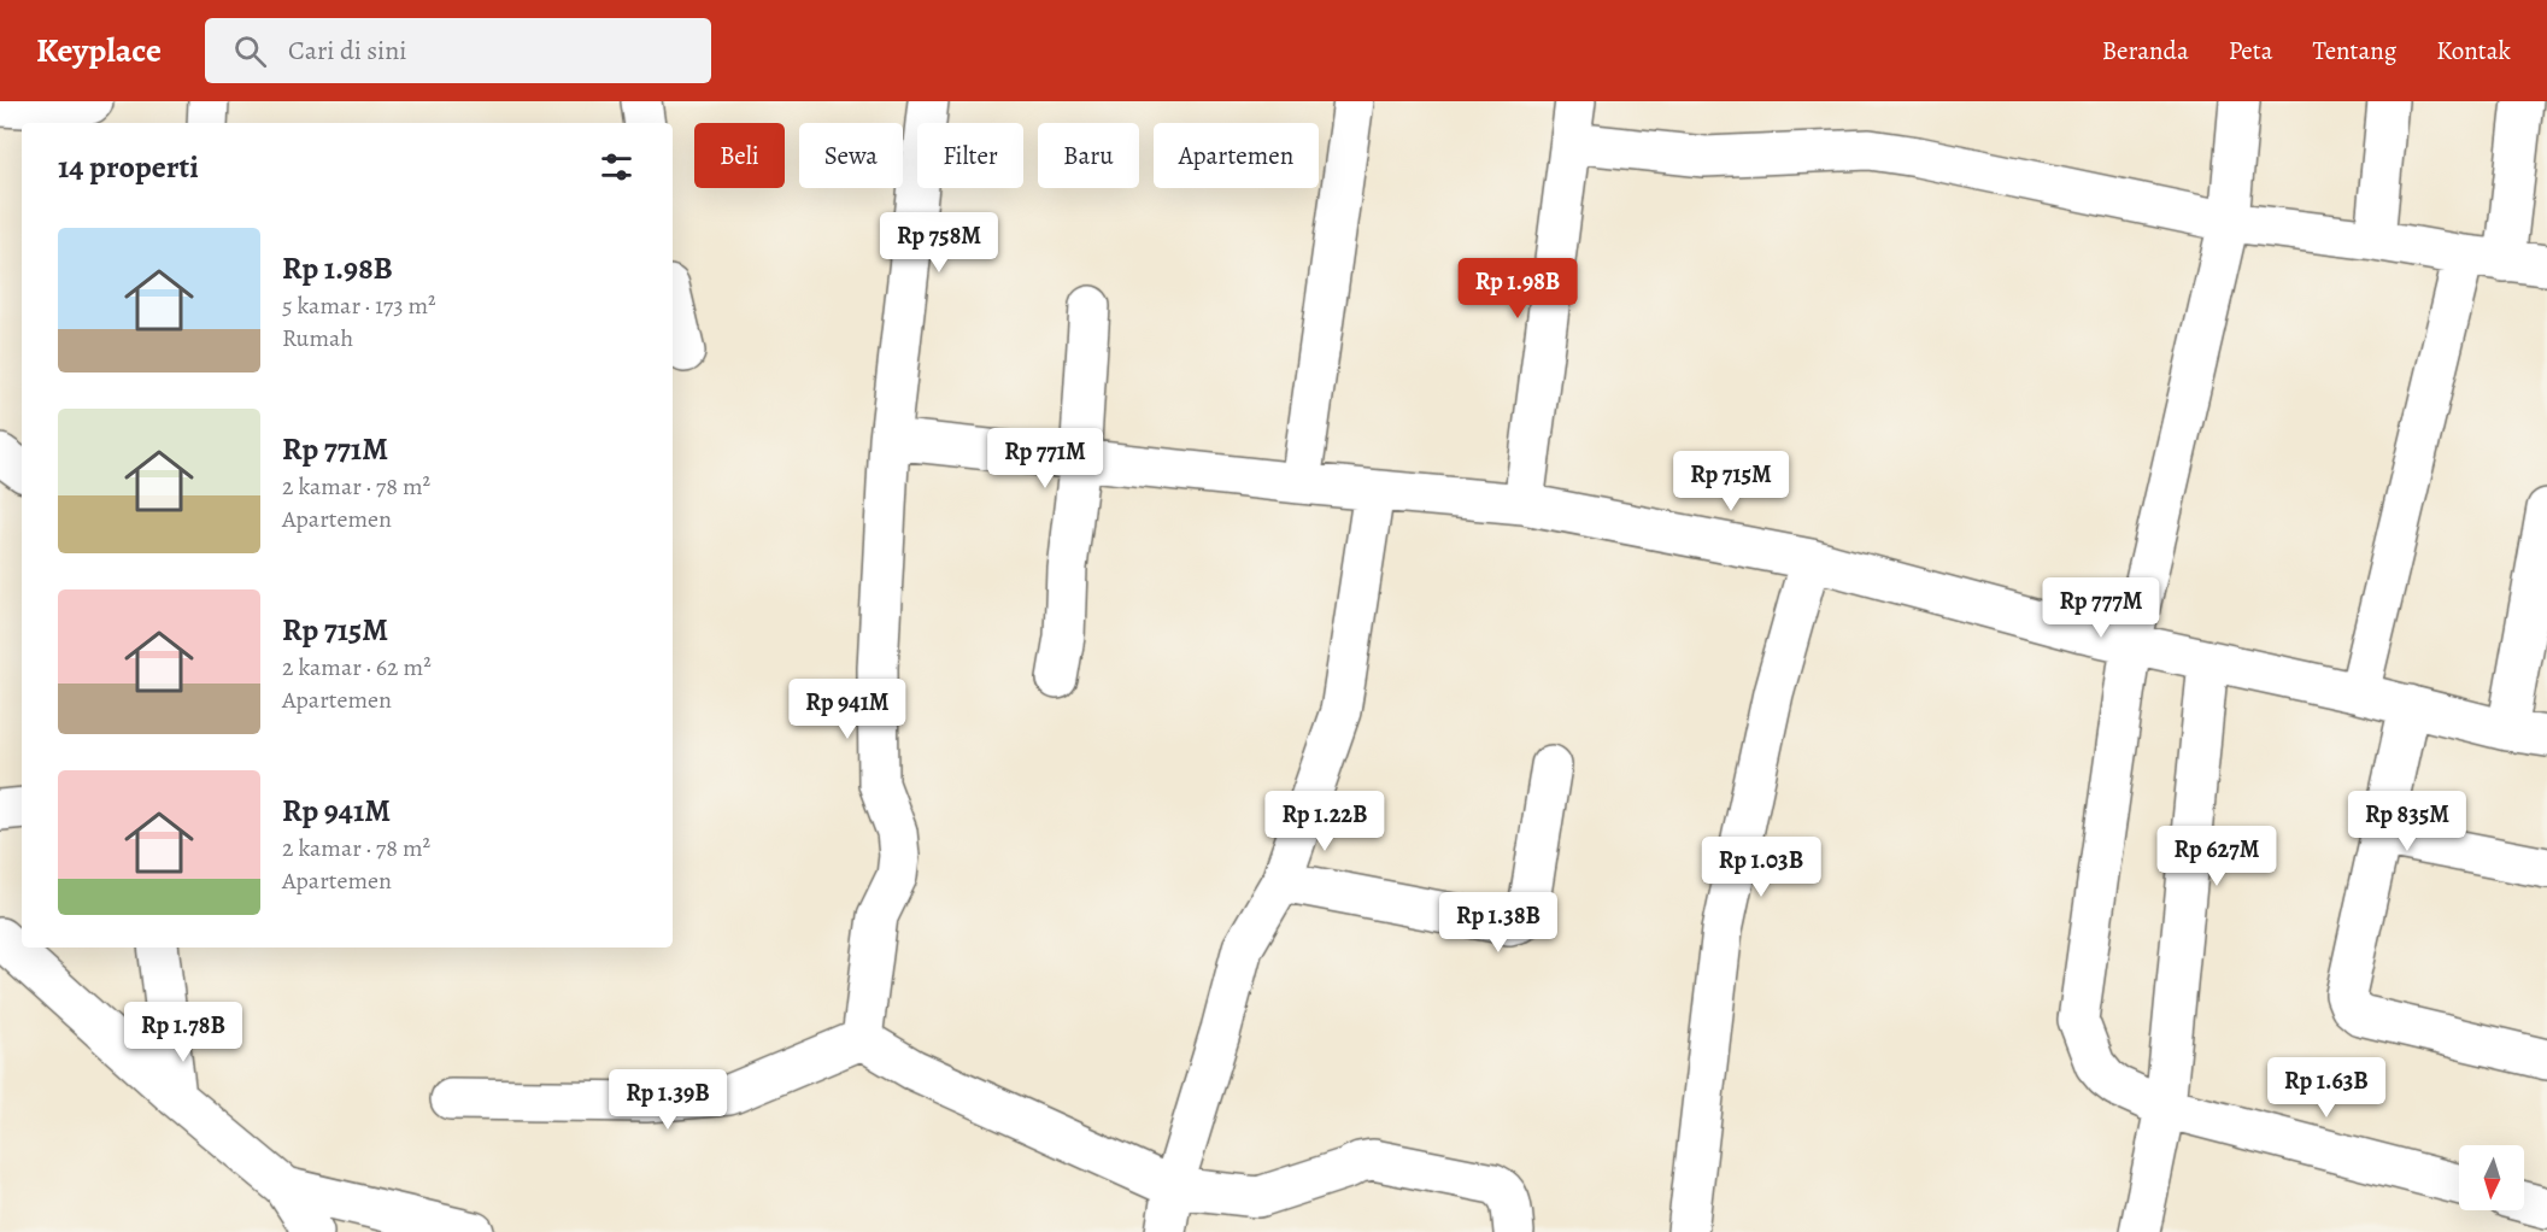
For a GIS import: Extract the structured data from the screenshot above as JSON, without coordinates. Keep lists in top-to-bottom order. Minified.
{"north":"bottom","page":{"header":"Keyplace","search":"Cari di sini","nav":["Beranda","Peta","Tentang","Kontak"],"chip":["Beli","Sewa","Filter","Baru","Apartemen"],"heading":"14 properti","list":[{"name":"Rp 1.98B","note":"5 kamar · 173 m² · Rumah"},{"name":"Rp 771M","note":"2 kamar · 78 m² · Apartemen"},{"name":"Rp 715M","note":"2 kamar · 62 m² · Apartemen"},{"name":"Rp 941M","note":"2 kamar · 78 m² · Apartemen"}],"price":["Rp 758M","Rp 1.98B","Rp 771M","Rp 715M","Rp 777M","Rp 941M","Rp 1.22B","Rp 835M","Rp 627M","Rp 1.03B","Rp 1.38B","Rp 1.78B","Rp 1.63B","Rp 1.39B"]}}
